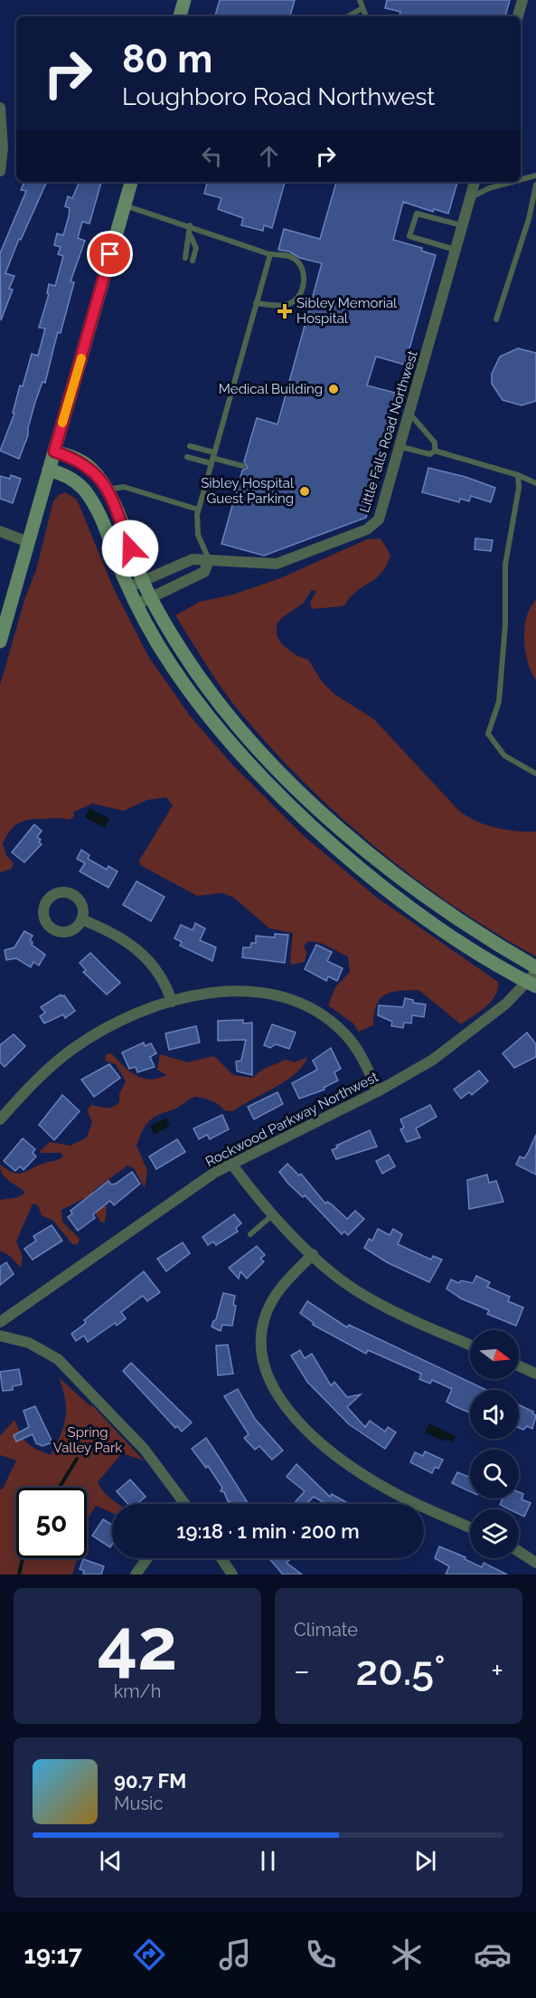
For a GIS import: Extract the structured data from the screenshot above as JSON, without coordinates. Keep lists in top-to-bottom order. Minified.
{"streets":{"street":["Little Falls Road Northwest","Rockwood Parkway Northwest"]},"parks":["Spring Valley Park"],"places":{"health":["Sibley Memorial Hospital"],"other":["Medical Building","Sibley Hospital Guest Parking"]},"north":"right","page":{"turn":["80 m","Loughboro Road Northwest"],"limit":"50","trip":"19:18 · 1 min · 200 m","tile":[["42","km/h"],"Climate"],"heat":["−","20.5°","+"],"song":["90.7 FM","Music"],"tabs":"19:17"}}
